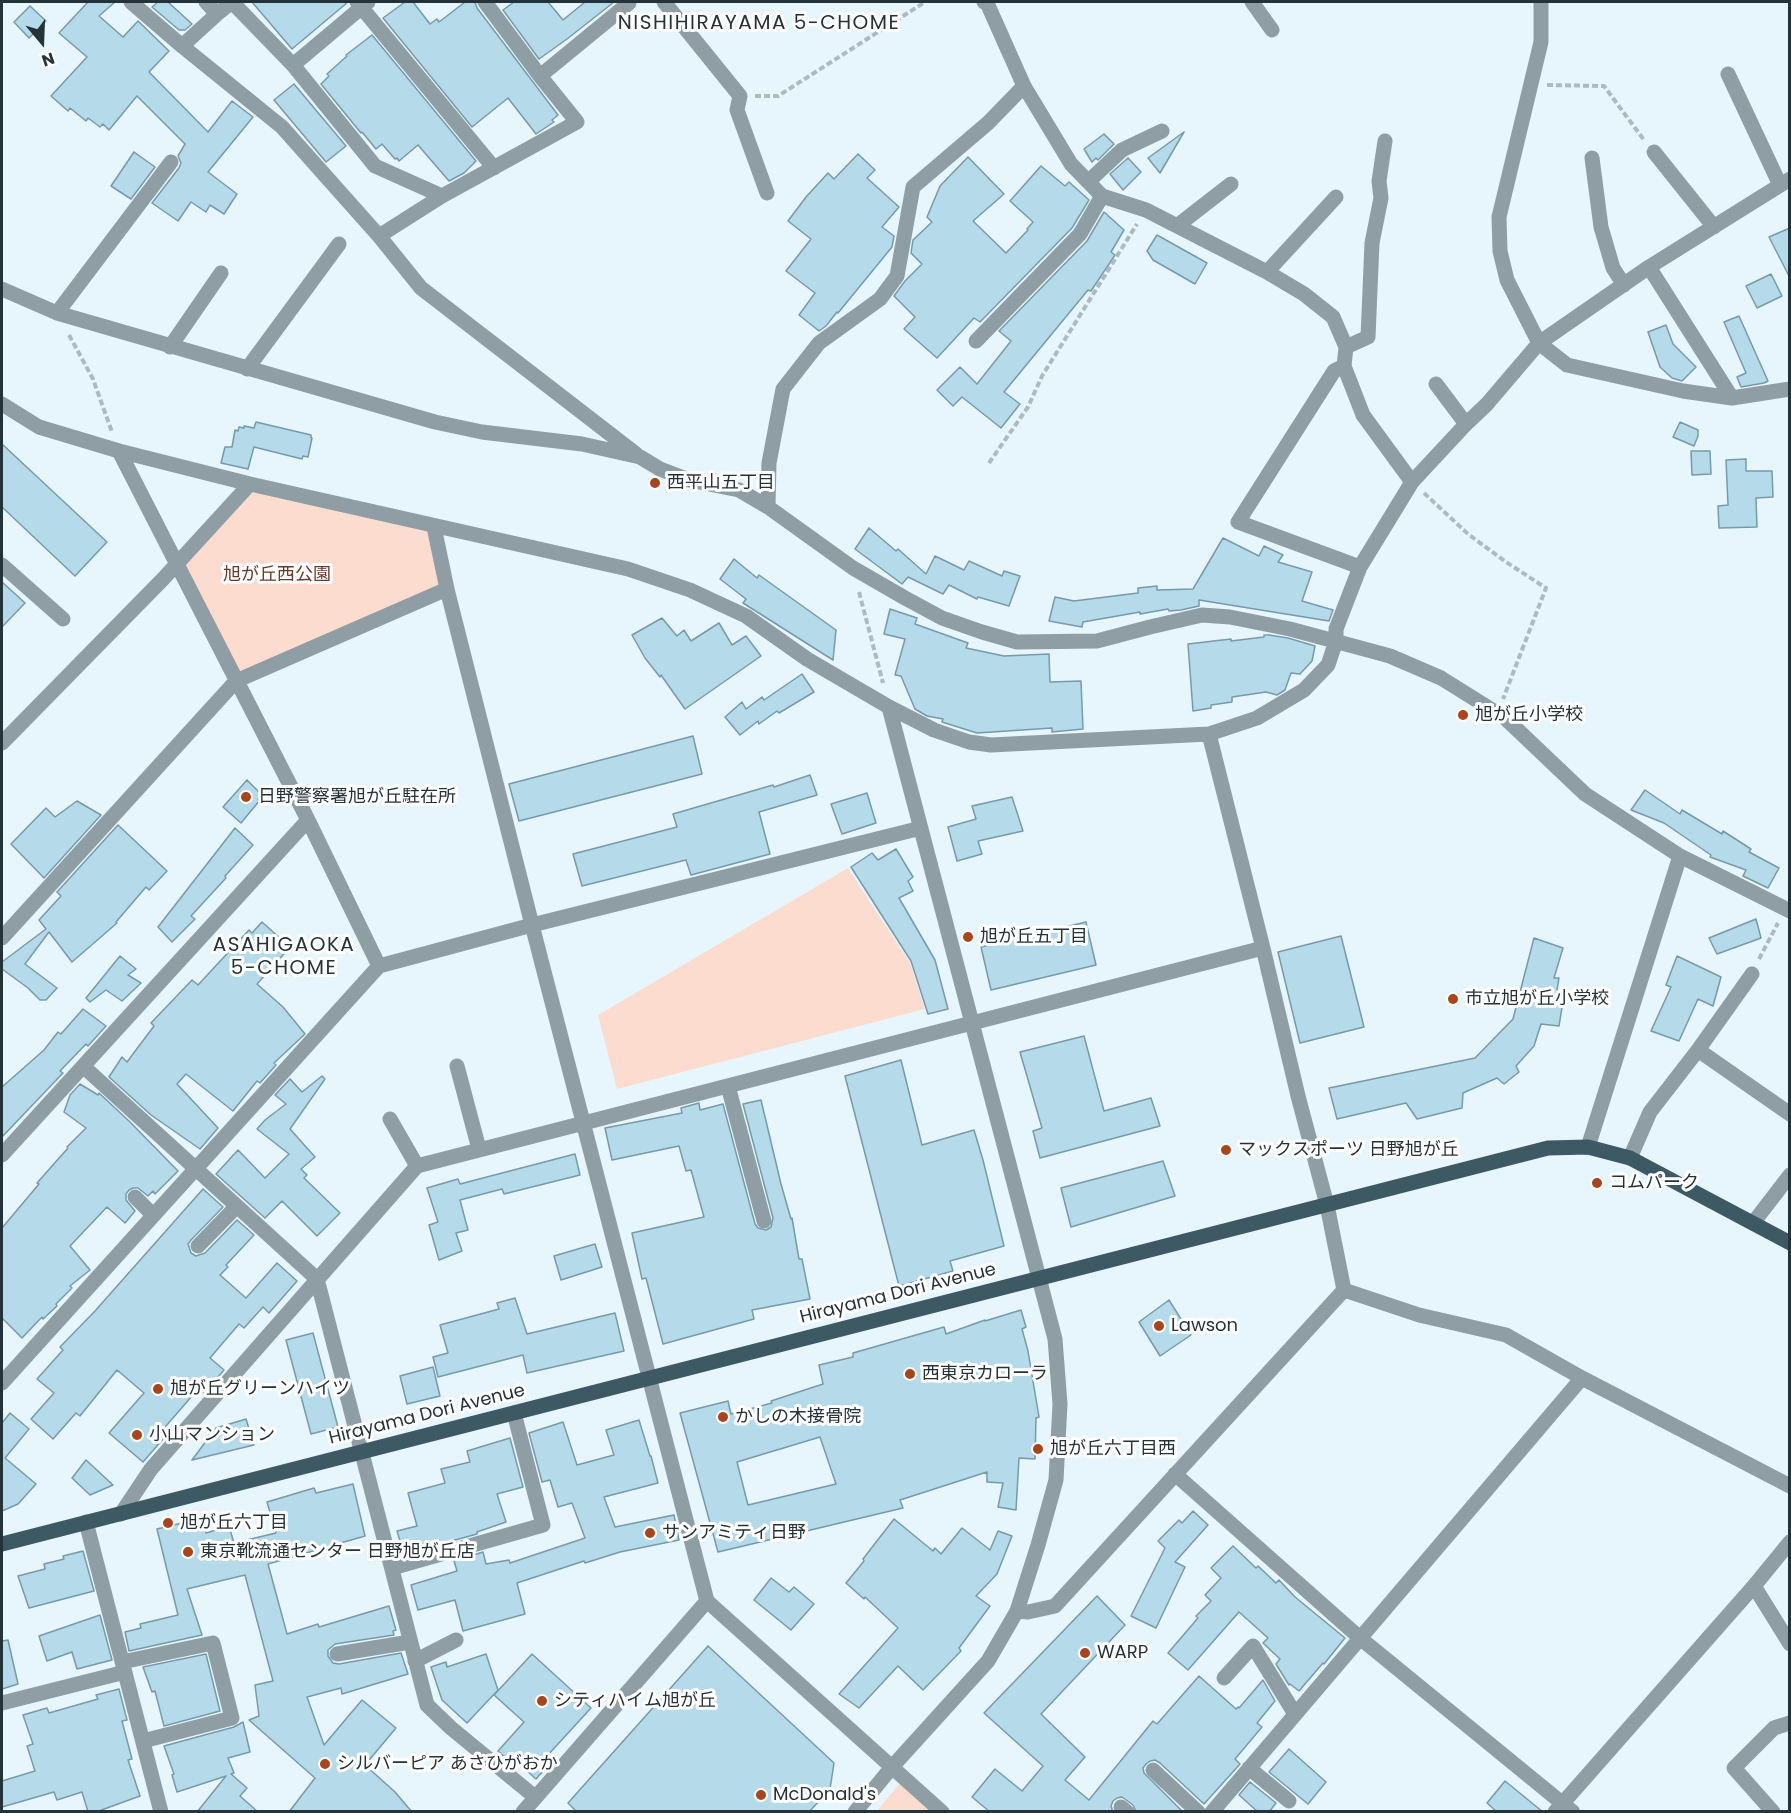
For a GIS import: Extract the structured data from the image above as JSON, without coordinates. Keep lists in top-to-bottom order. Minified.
{"streets":{"main road":["Hirayama Dori Avenue"]},"districts":["NISHIHIRAYAMA 5-CHOME","ASAHIGAOKA 5-CHOME"],"parks":["旭が丘西公園"],"places":["西平山五丁目","旭が丘小学校","日野警察署旭が丘駐在所","旭が丘五丁目","市立旭が丘小学校","マックスポーツ 日野旭が丘","コムパーク","Lawson","西東京カローラ","旭が丘グリーンハイツ","かしの木接骨院","小山マンション","旭が丘六丁目西","旭が丘六丁目","サンアミティ日野","東京靴流通センター 日野旭が丘店","WARP","シティハイム旭が丘","シルバーピア あさひがおか","McDonald's"],"north":"bottom"}
